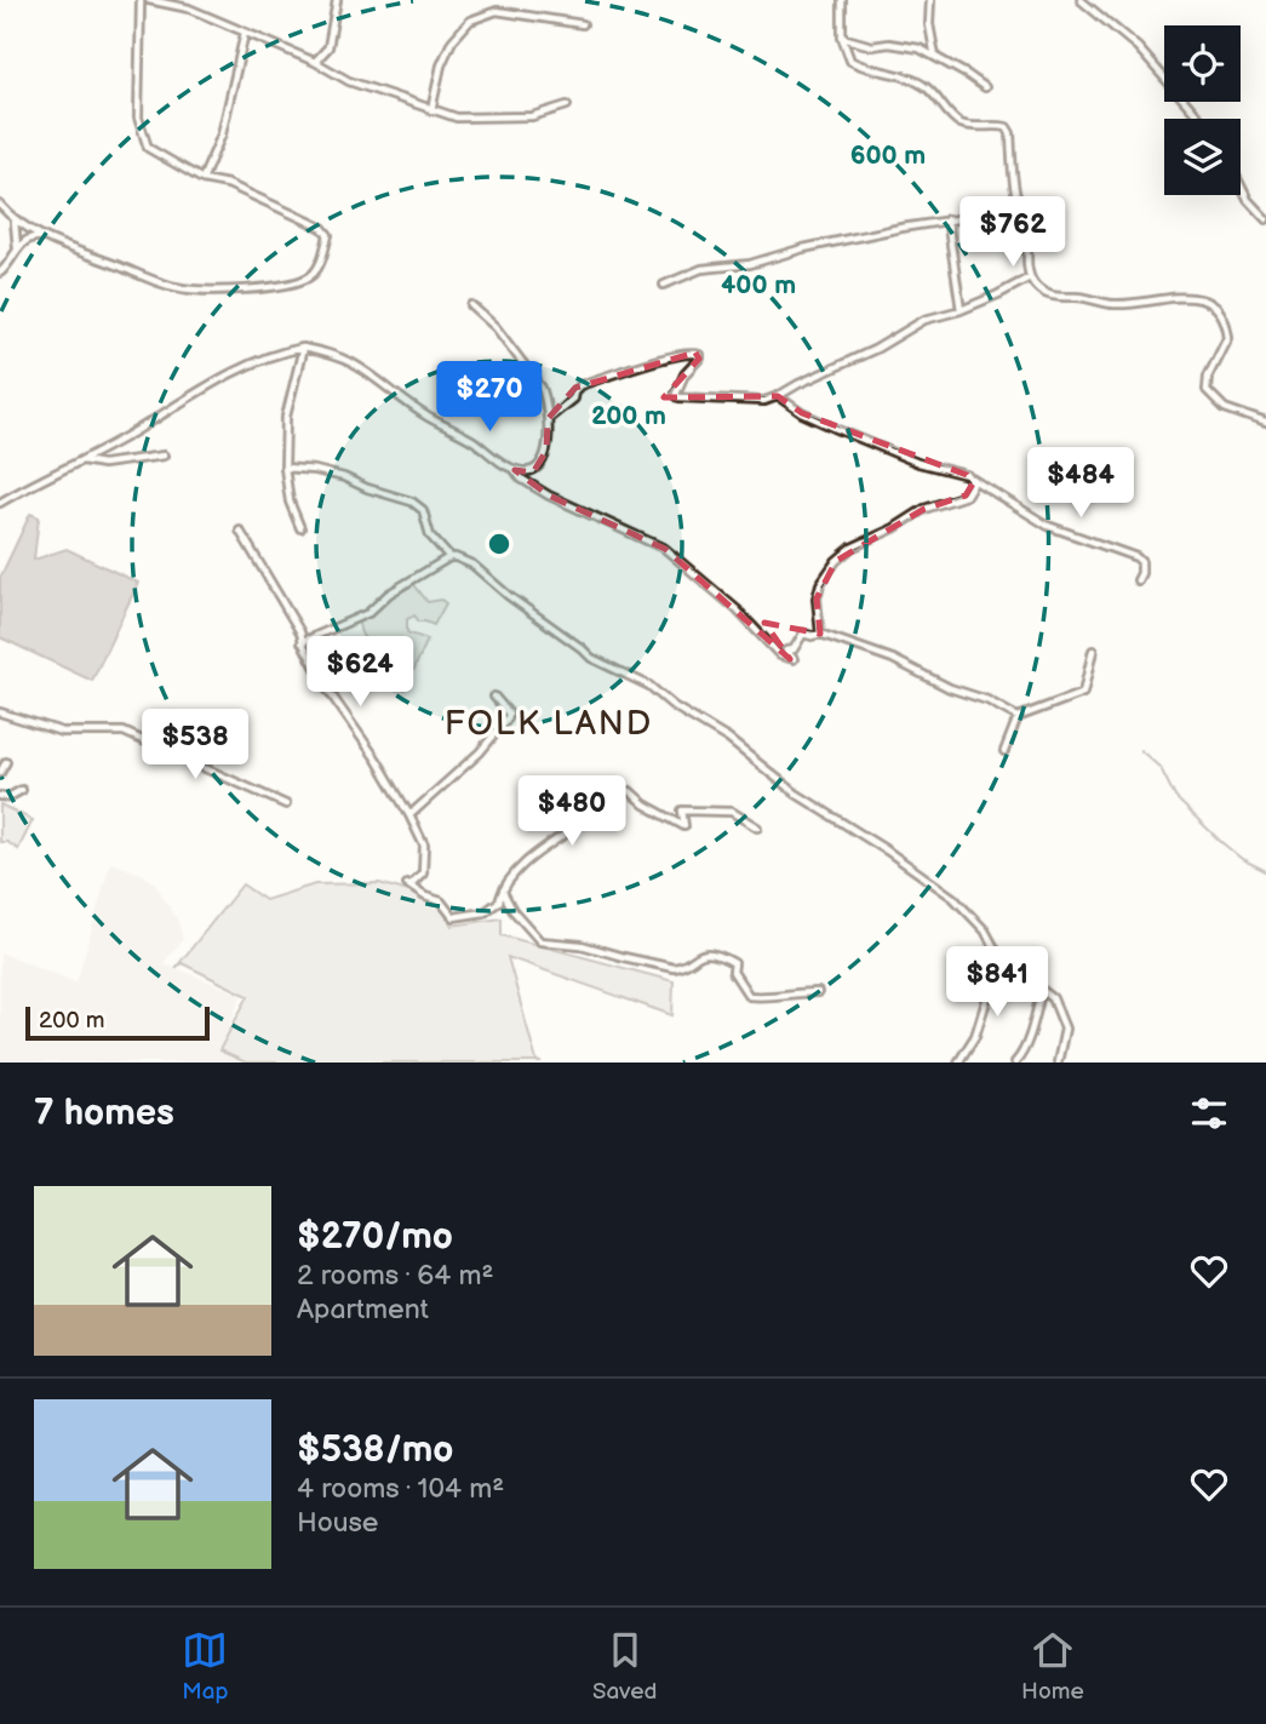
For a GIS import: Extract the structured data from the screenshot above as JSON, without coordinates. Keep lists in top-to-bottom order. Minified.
{"districts":["FOLK LAND"],"scale_bar":"200 m","page":{"price":["$762","$270","$484","$624","$538","$480","$841"],"scale":"200 m","heading":"7 homes","list":[{"name":"$270/mo","note":"2 rooms · 64 m² · Apartment"},{"name":"$538/mo","note":"4 rooms · 104 m² · House"}],"tabs":["Map","Saved","Home"]},"rings":["600 m","400 m","200 m"]}
